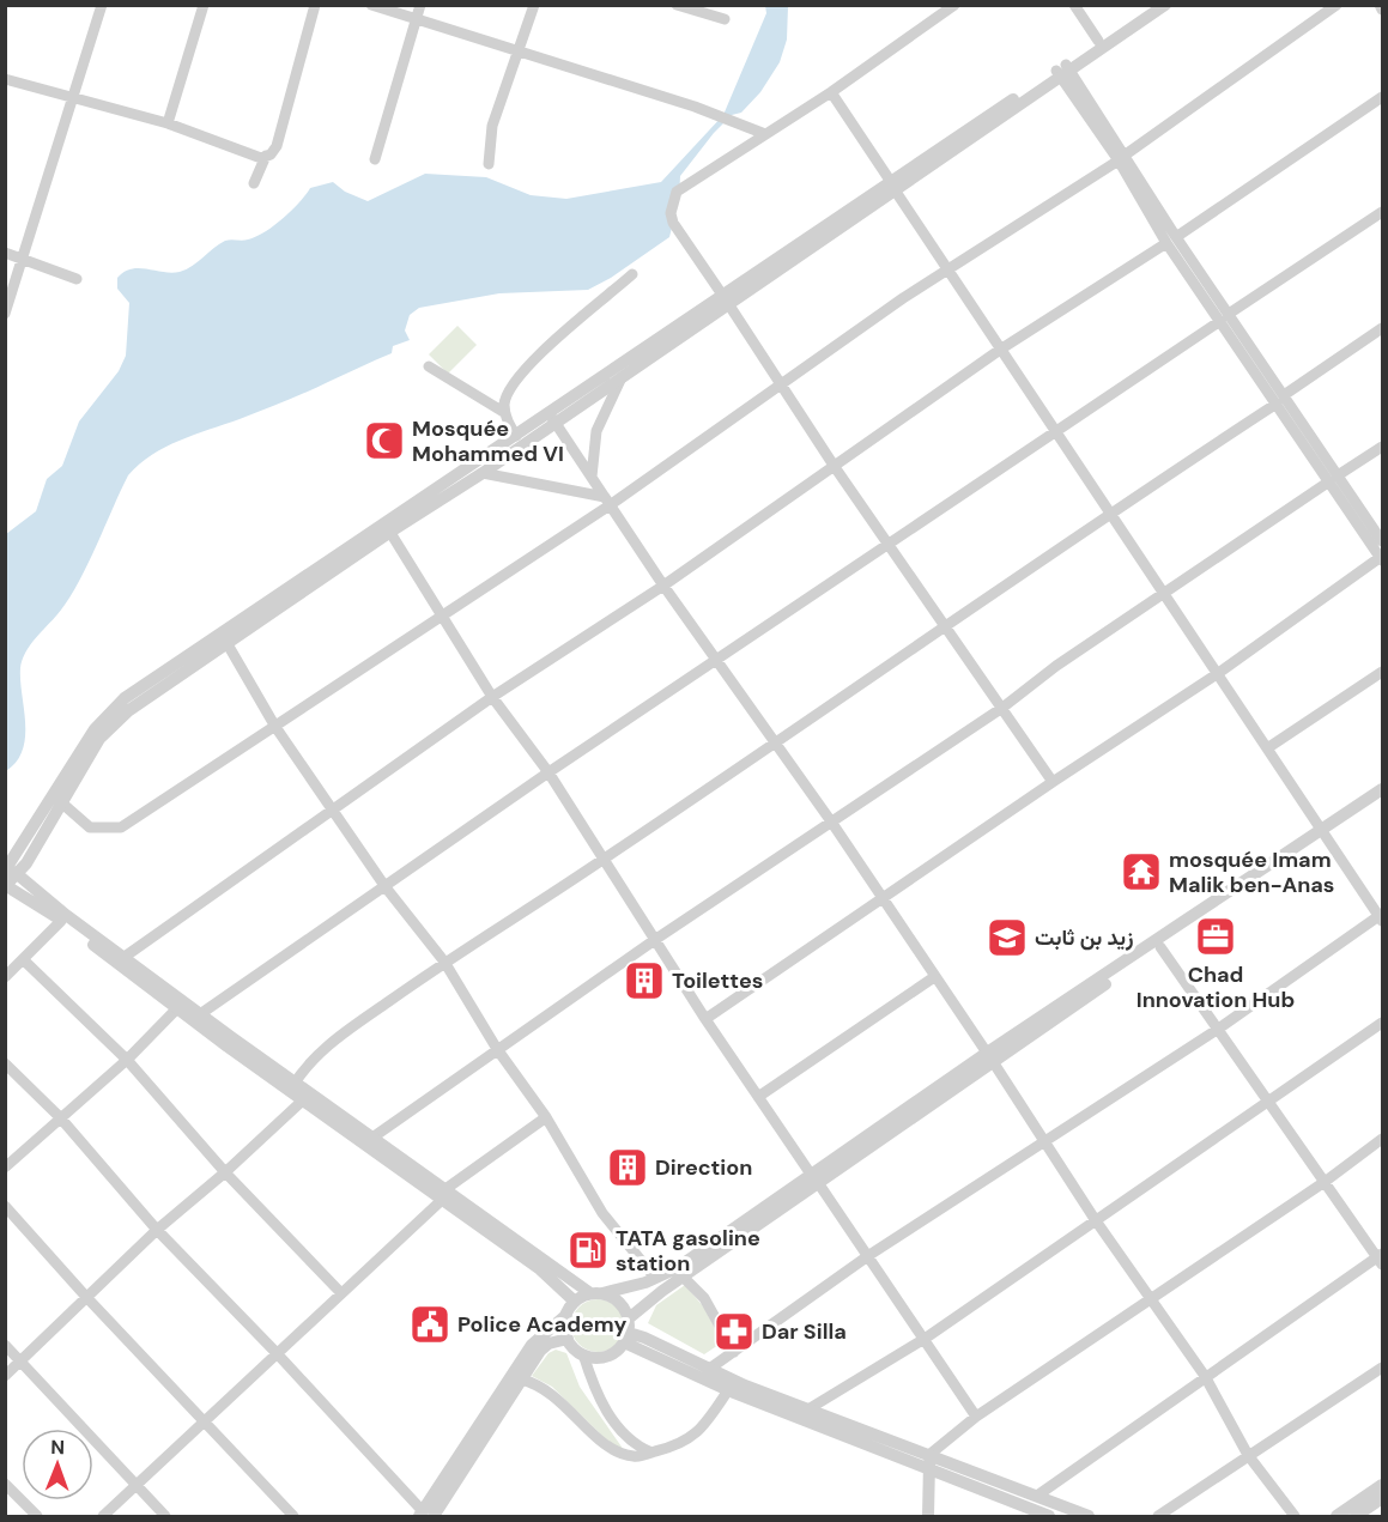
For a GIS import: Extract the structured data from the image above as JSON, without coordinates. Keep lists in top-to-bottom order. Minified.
{"places":{"mosque":["Mosquée Mohammed VI"],"temple":["mosquée Imam Malik ben-Anas"],"office":["Chad Innovation Hub"],"school or university":["زيد بن ثابت"],"building":["Toilettes","Direction"],"fuel station":["TATA gasoline station"],"public building":["Police Academy"],"pharmacy":["Dar Silla"]},"north":"top"}
